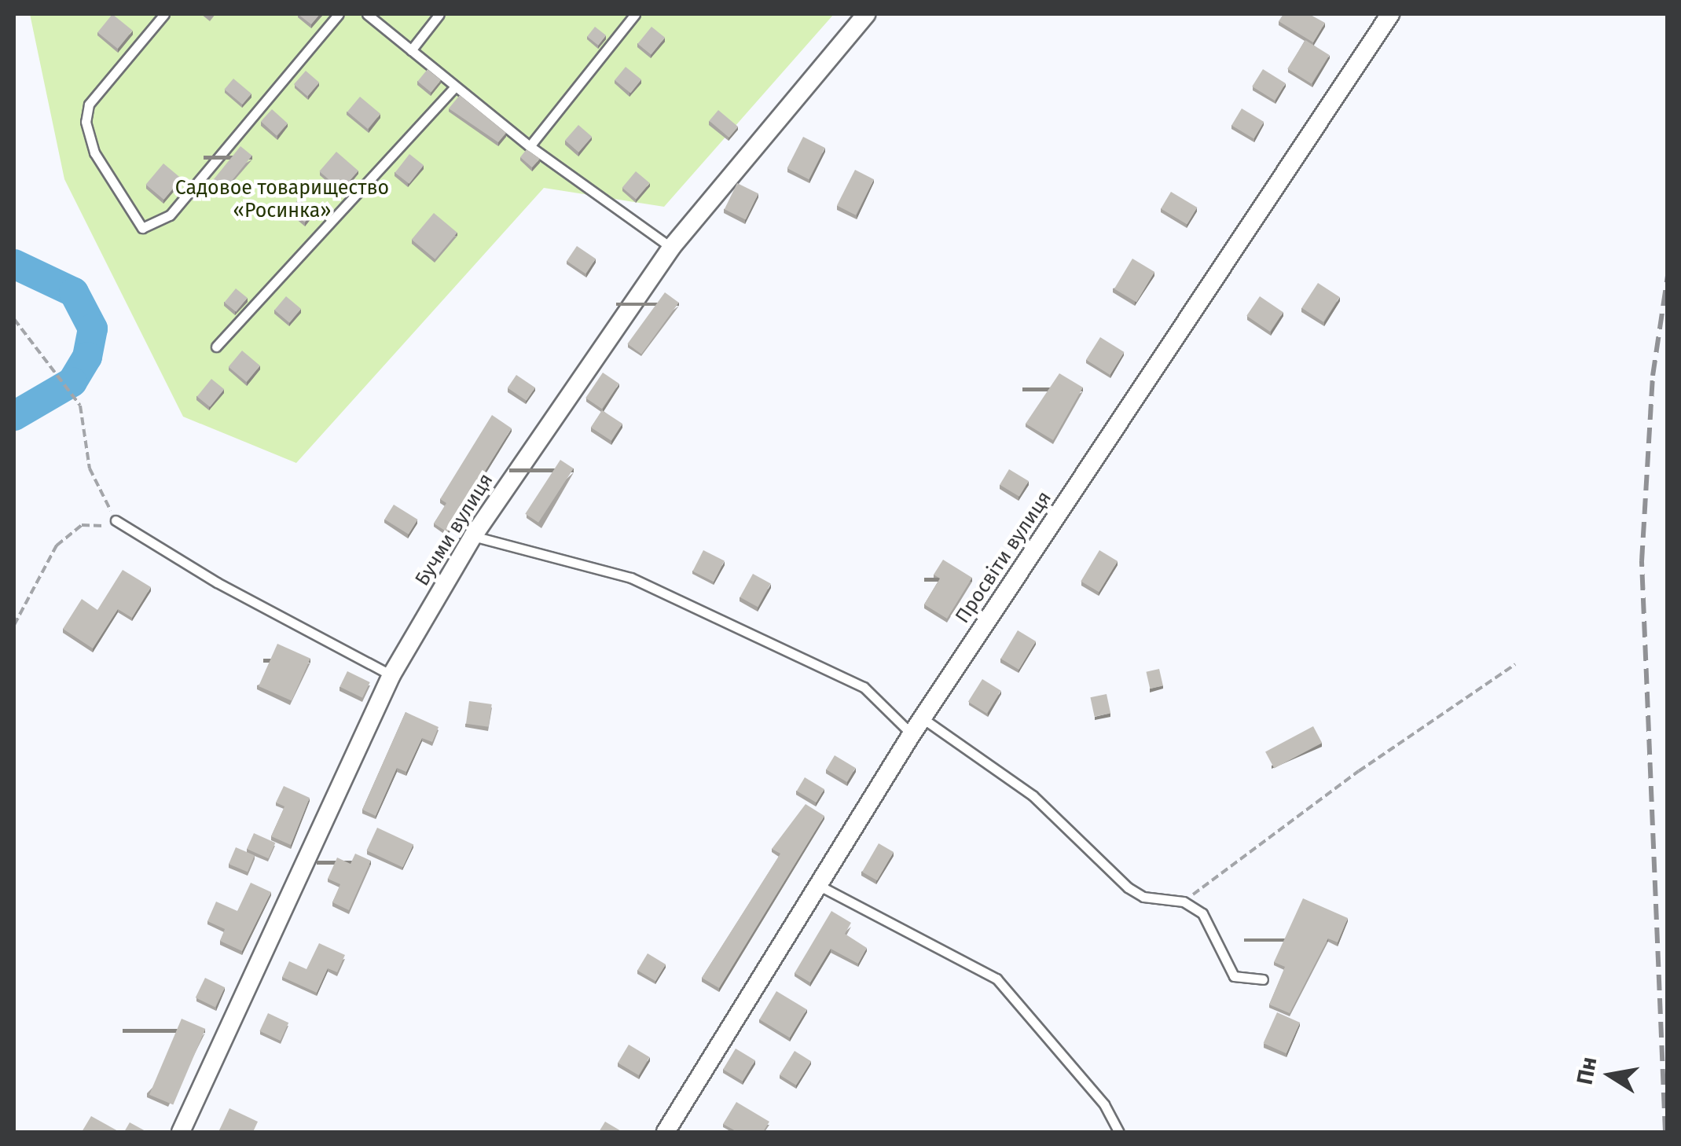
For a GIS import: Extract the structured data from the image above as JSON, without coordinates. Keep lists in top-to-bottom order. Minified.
{"streets":{"street":["Бучми вулиця","Просвіти вулиця"]},"parks":["Садовое товарищество «Росинка»"],"north":"left"}
